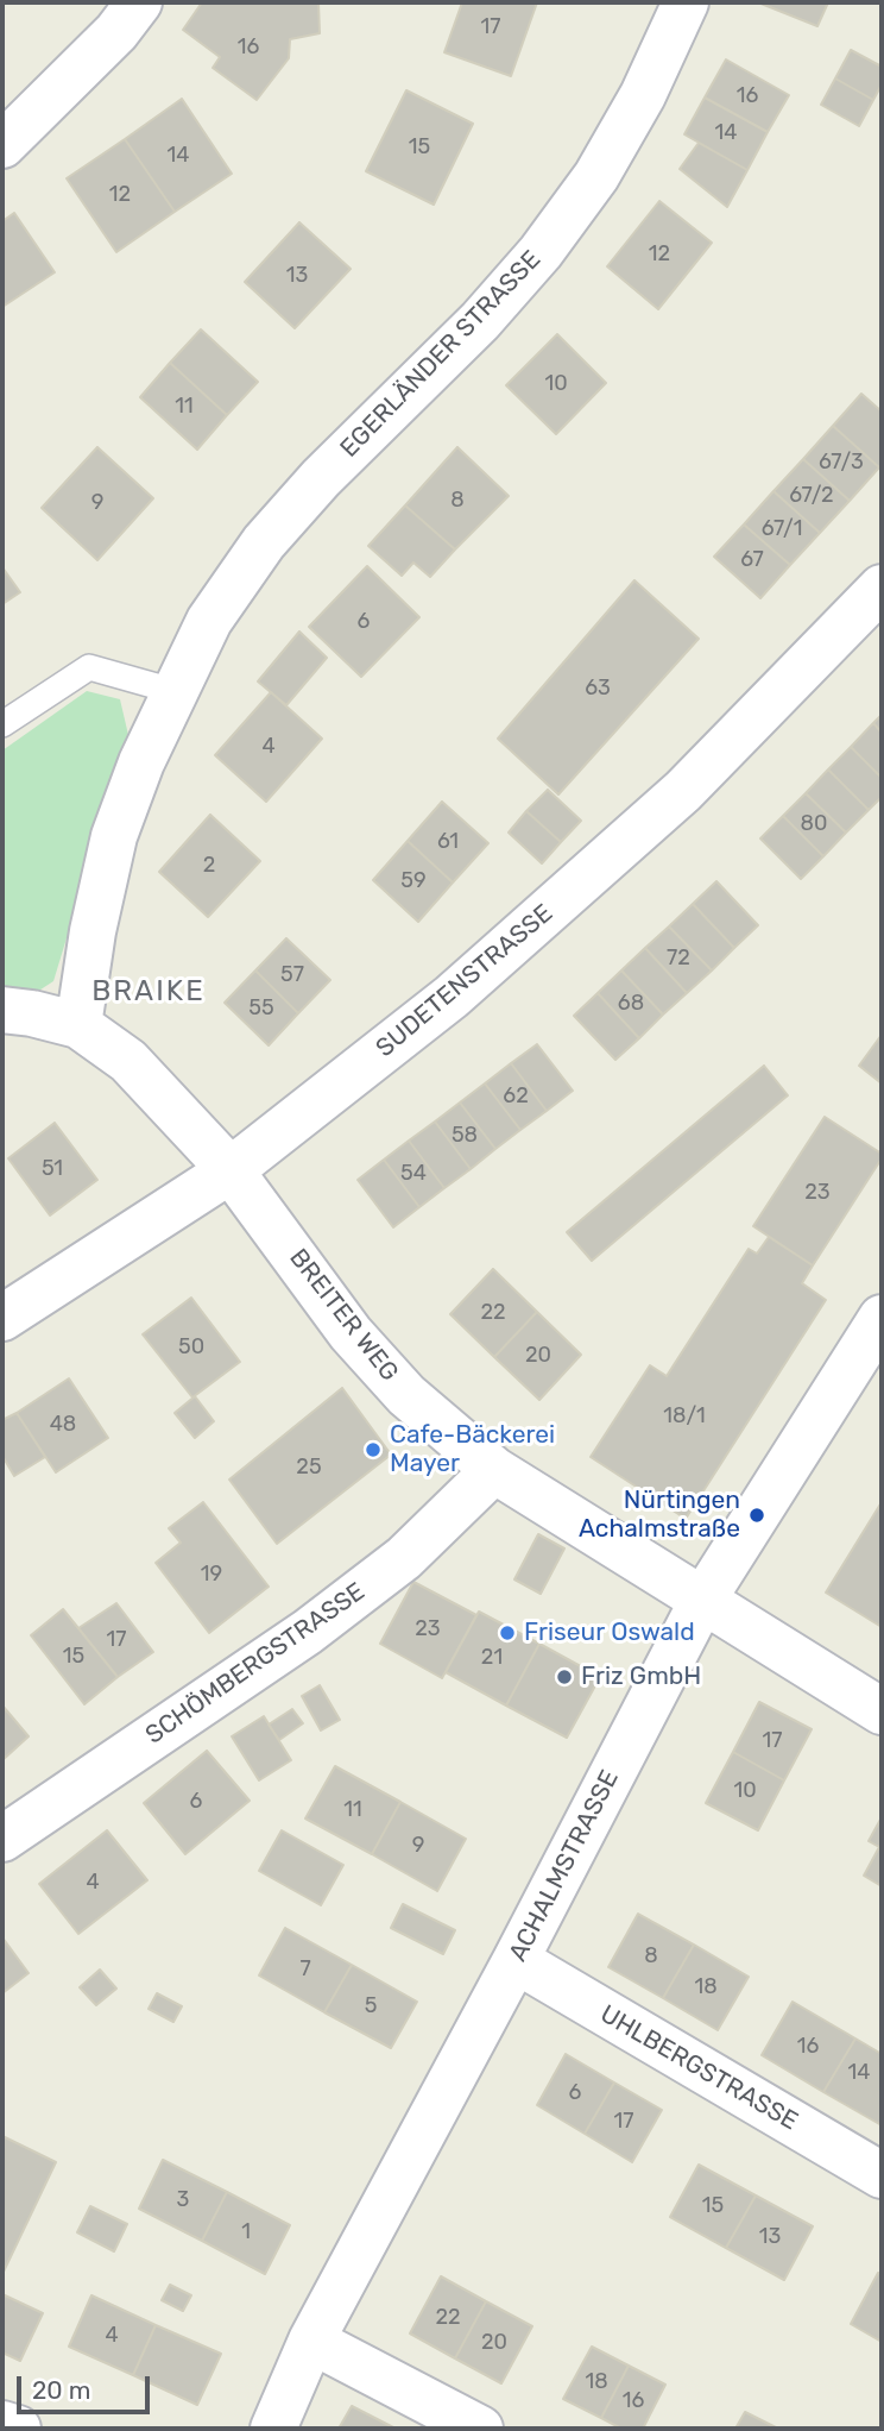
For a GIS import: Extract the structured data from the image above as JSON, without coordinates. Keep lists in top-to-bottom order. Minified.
{"streets":{"street":["EGERLÄNDER STRASSE","SUDETENSTRASSE","BREITER WEG","SCHÖMBERGSTRASSE","ACHALMSTRASSE","UHLBERGSTRASSE"]},"crossings":[["EGERLÄNDER STRASSE","BREITER WEG"],["SUDETENSTRASSE","BREITER WEG"],["BREITER WEG","SCHÖMBERGSTRASSE"],["BREITER WEG","ACHALMSTRASSE"],["ACHALMSTRASSE","UHLBERGSTRASSE"]],"districts":["BRAIKE"],"places":["Cafe-Bäckerei Mayer","Nürtingen Achalmstraße","Friseur Oswald","Friz GmbH"],"house_numbers":["17","16","16","14","15","14","12","12","13","10","11","67/3","67/2","8","9","67/1","67","6","63","4","80","61","2","59","72","57","68","55","62","58","51","54","23","22","50","20","18/1","48","25","19","23","17","15","21","17","10","6","11","9","4","8","7","18","5","16","14","6","17","3","15","1","13","22","4","20","18","16"],"scale_bar":"20 m"}
